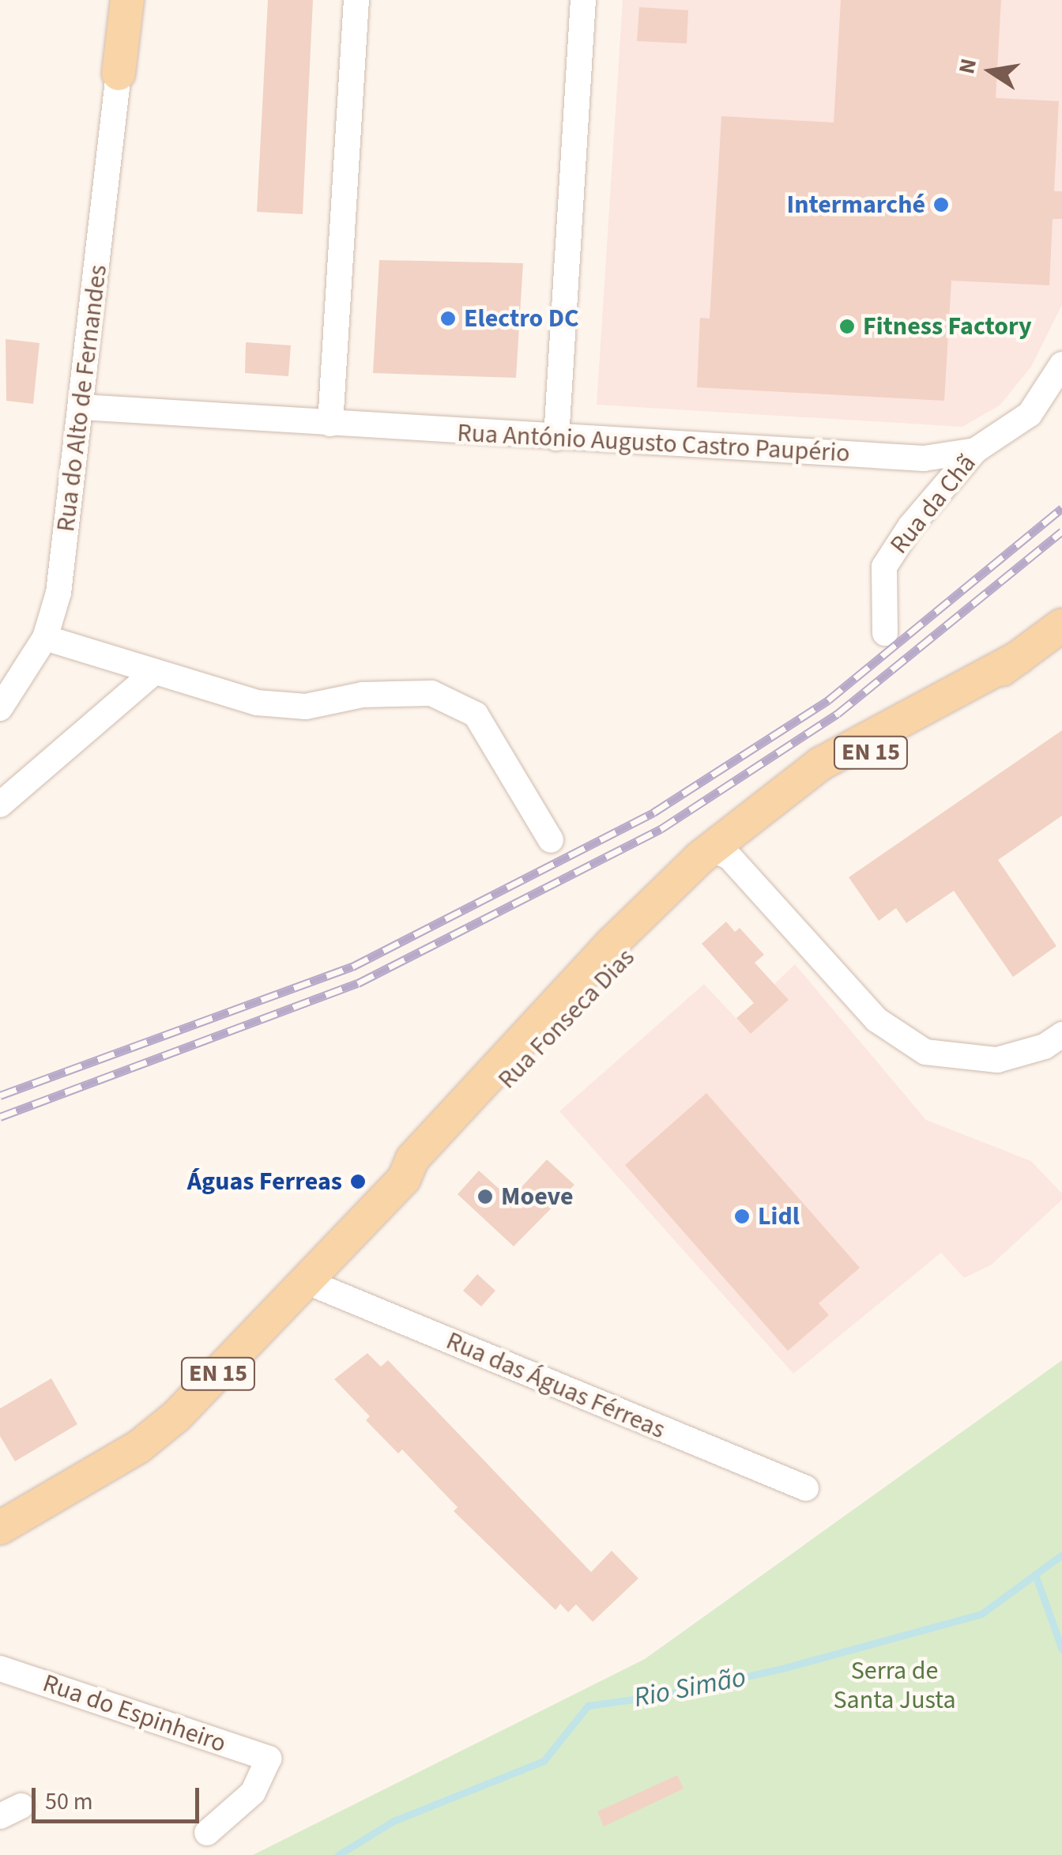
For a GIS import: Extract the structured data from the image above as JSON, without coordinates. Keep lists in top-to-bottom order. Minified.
{"streets":{"main road":["Rua do Alto de Fernandes","EN 15","Rua Fonseca Dias"],"street":["Rua António Augusto Castro Paupério","Rua da Chã","Rua das Águas Férreas","Rua do Espinheiro"]},"crossings":[["Rua do Alto de Fernandes","Rua António Augusto Castro Paupério"],["Rua António Augusto Castro Paupério","Rua da Chã"],["Rua Fonseca Dias","Rua das Águas Férreas"]],"water":["Rio Simão"],"parks":["Serra de Santa Justa"],"places":["Intermarché","Electro DC","Fitness Factory","Águas Ferreas","Moeve","Lidl"],"scale_bar":"50 m","north":"left"}
